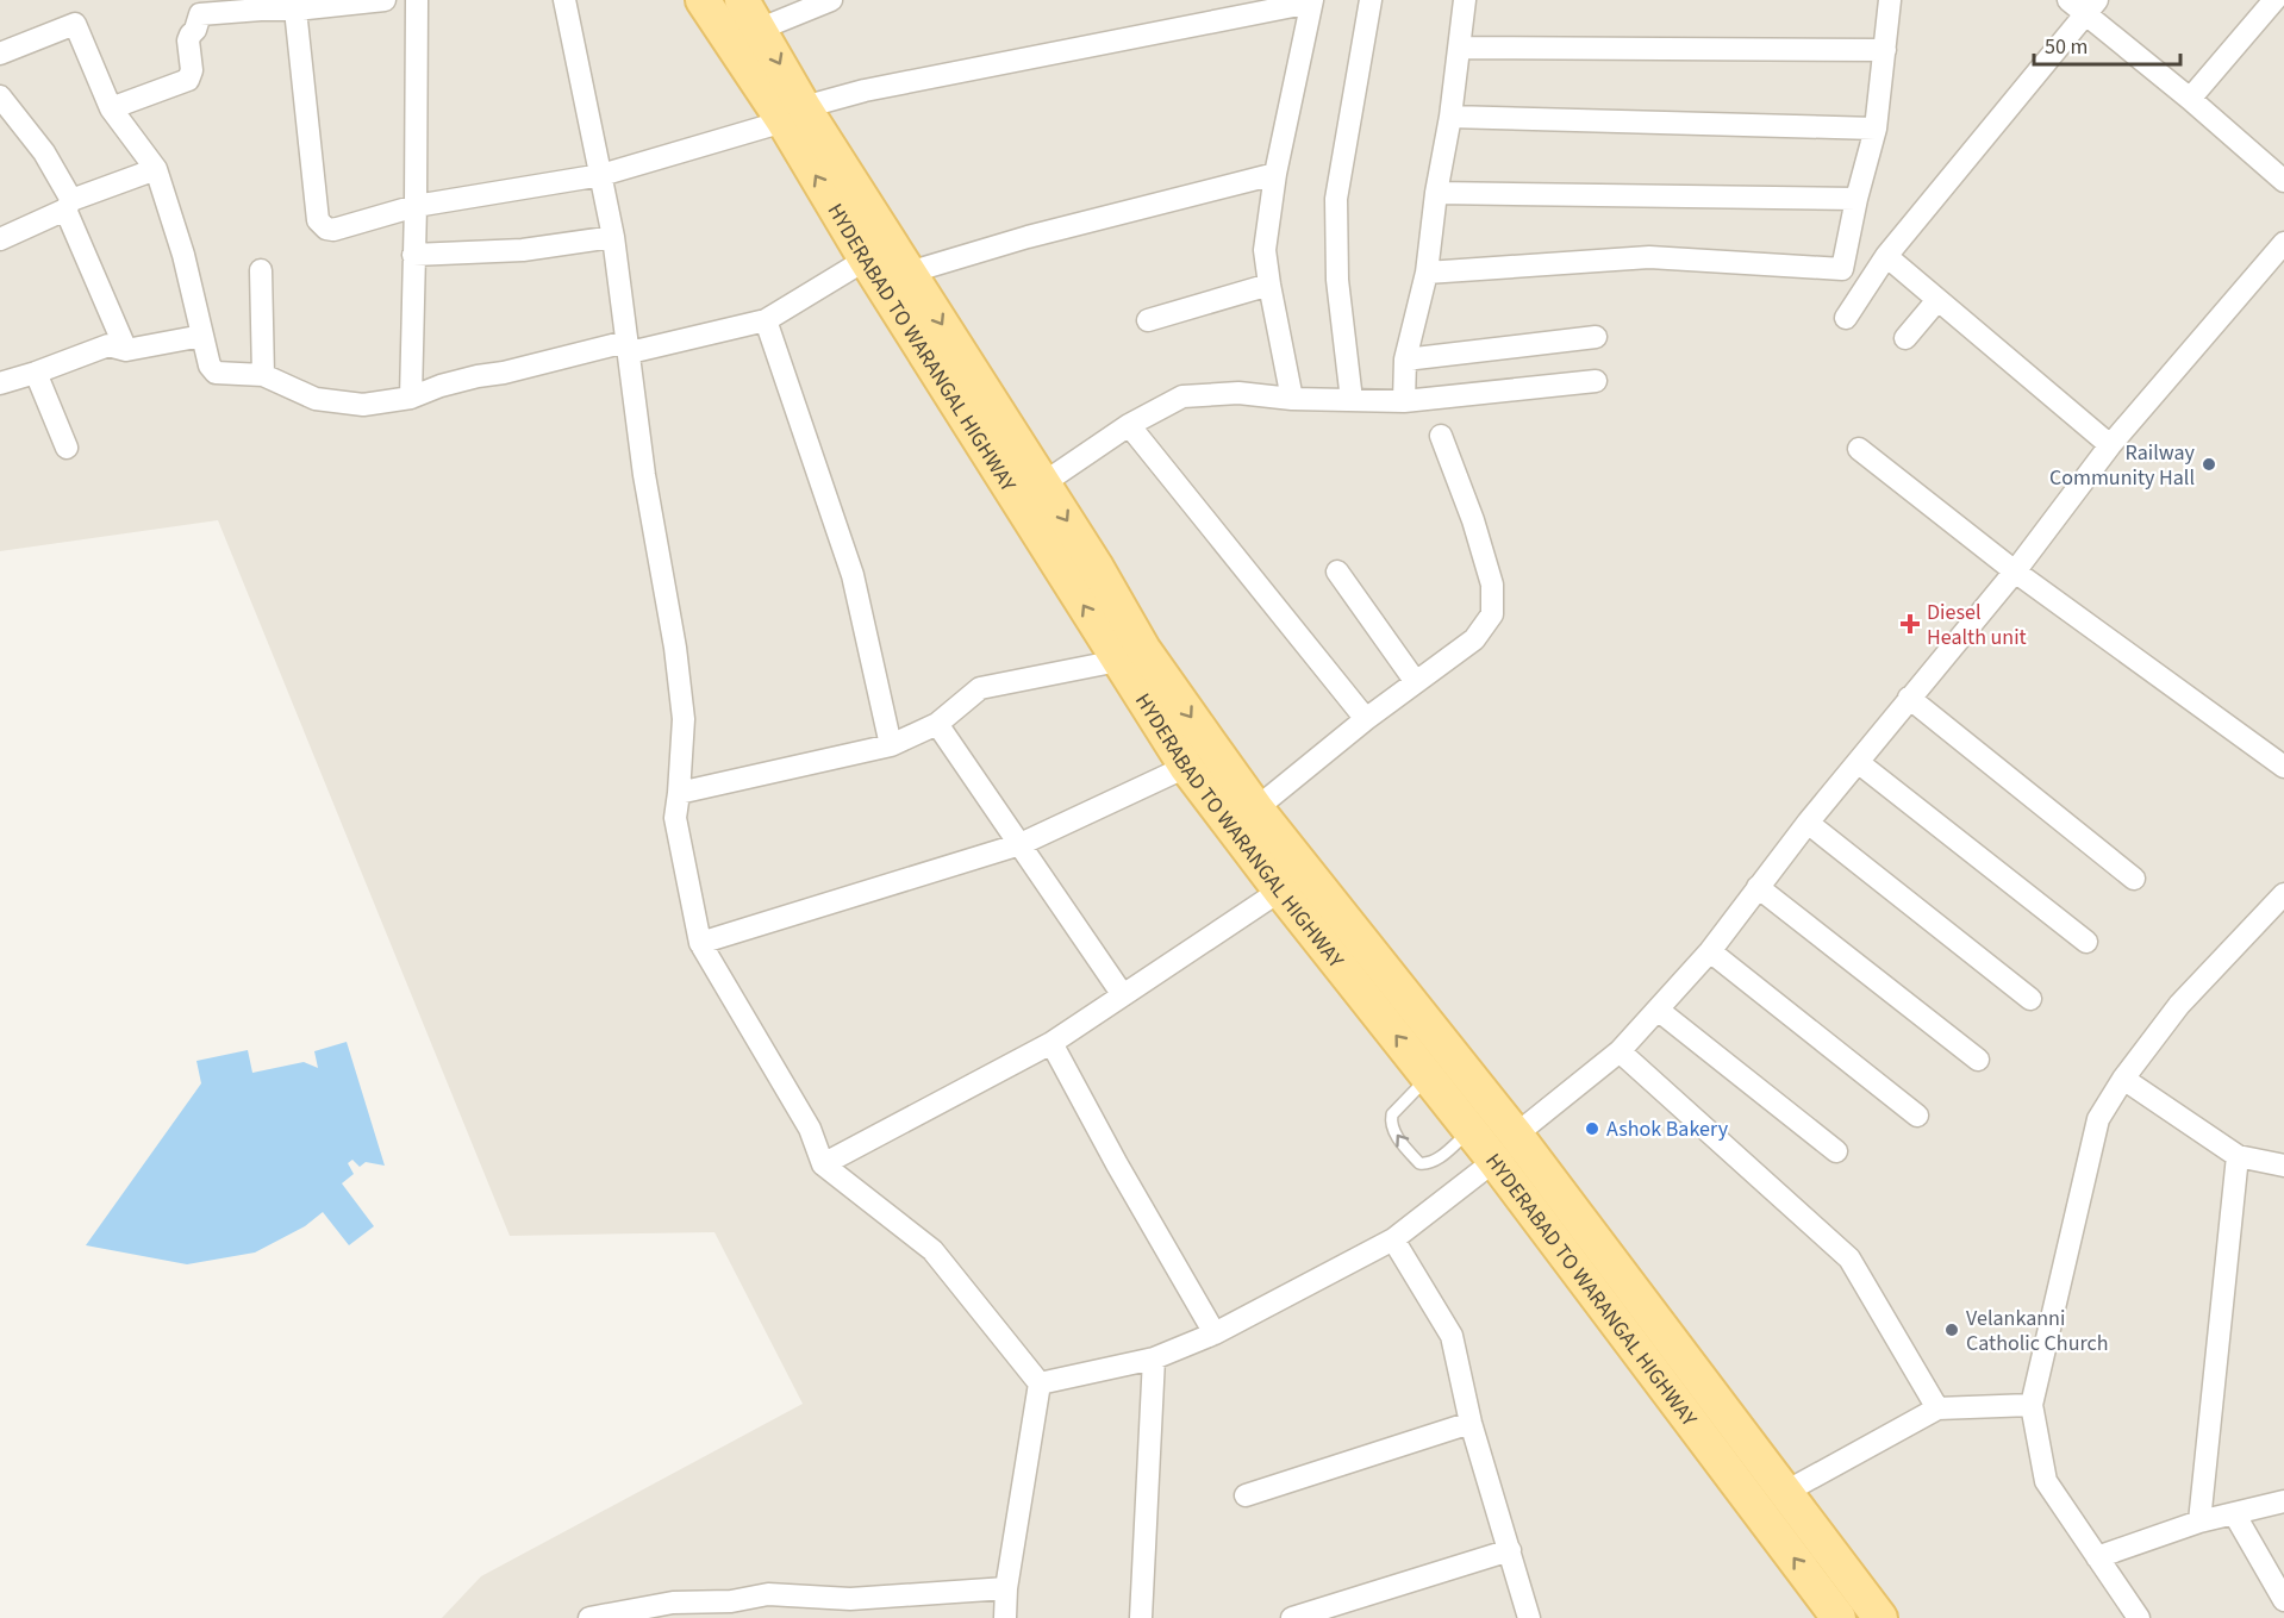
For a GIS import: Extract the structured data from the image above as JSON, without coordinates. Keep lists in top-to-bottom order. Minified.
{"streets":{"main road":["HYDERABAD TO WARANGAL HIGHWAY"]},"places":{"other":["Railway Community Hall","Ashok Bakery","Velankanni Catholic Church"],"health":["Diesel Health unit"]},"scale_bar":"50 m"}
